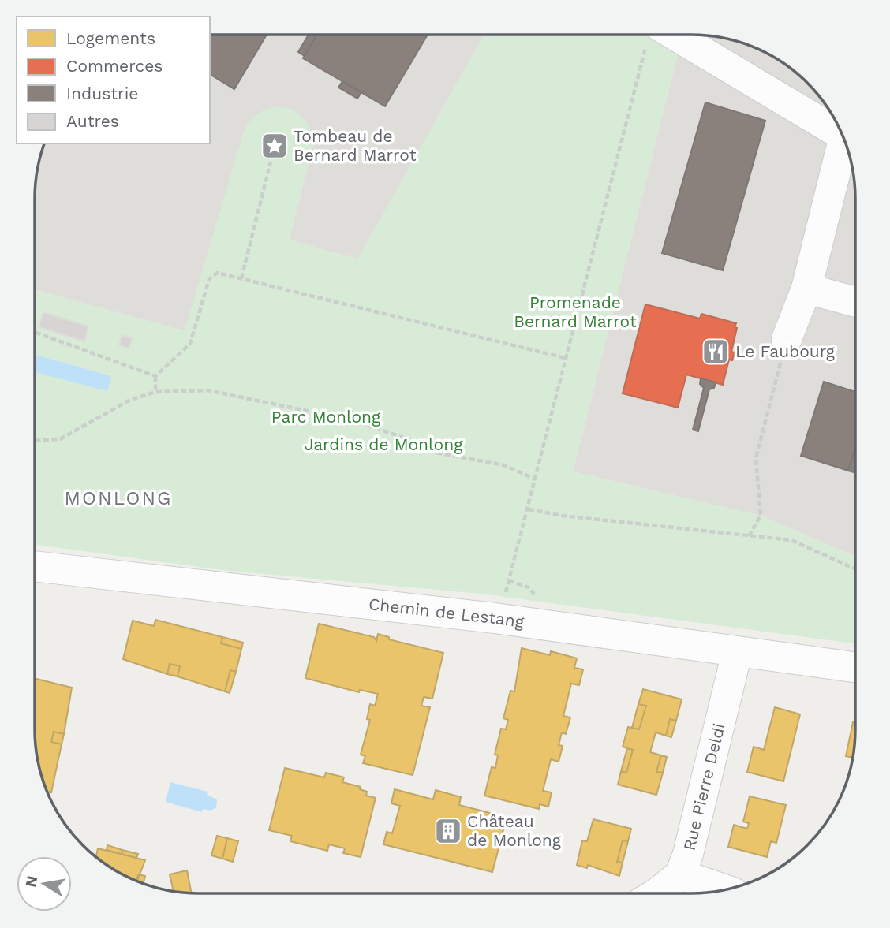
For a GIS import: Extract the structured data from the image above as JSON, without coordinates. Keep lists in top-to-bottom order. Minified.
{"streets":{"street":["Chemin de Lestang","Rue Pierre Deldi"]},"crossings":[["Chemin de Lestang","Rue Pierre Deldi"]],"districts":["MONLONG"],"parks":["Promenade Bernard Marrot","Parc Monlong","Jardins de Monlong"],"places":{"place":["Tombeau de Bernard Marrot"],"restaurant":["Le Faubourg"],"building":["Château de Monlong"]},"legend":["Logements","Commerces","Industrie","Autres"],"north":"left"}
